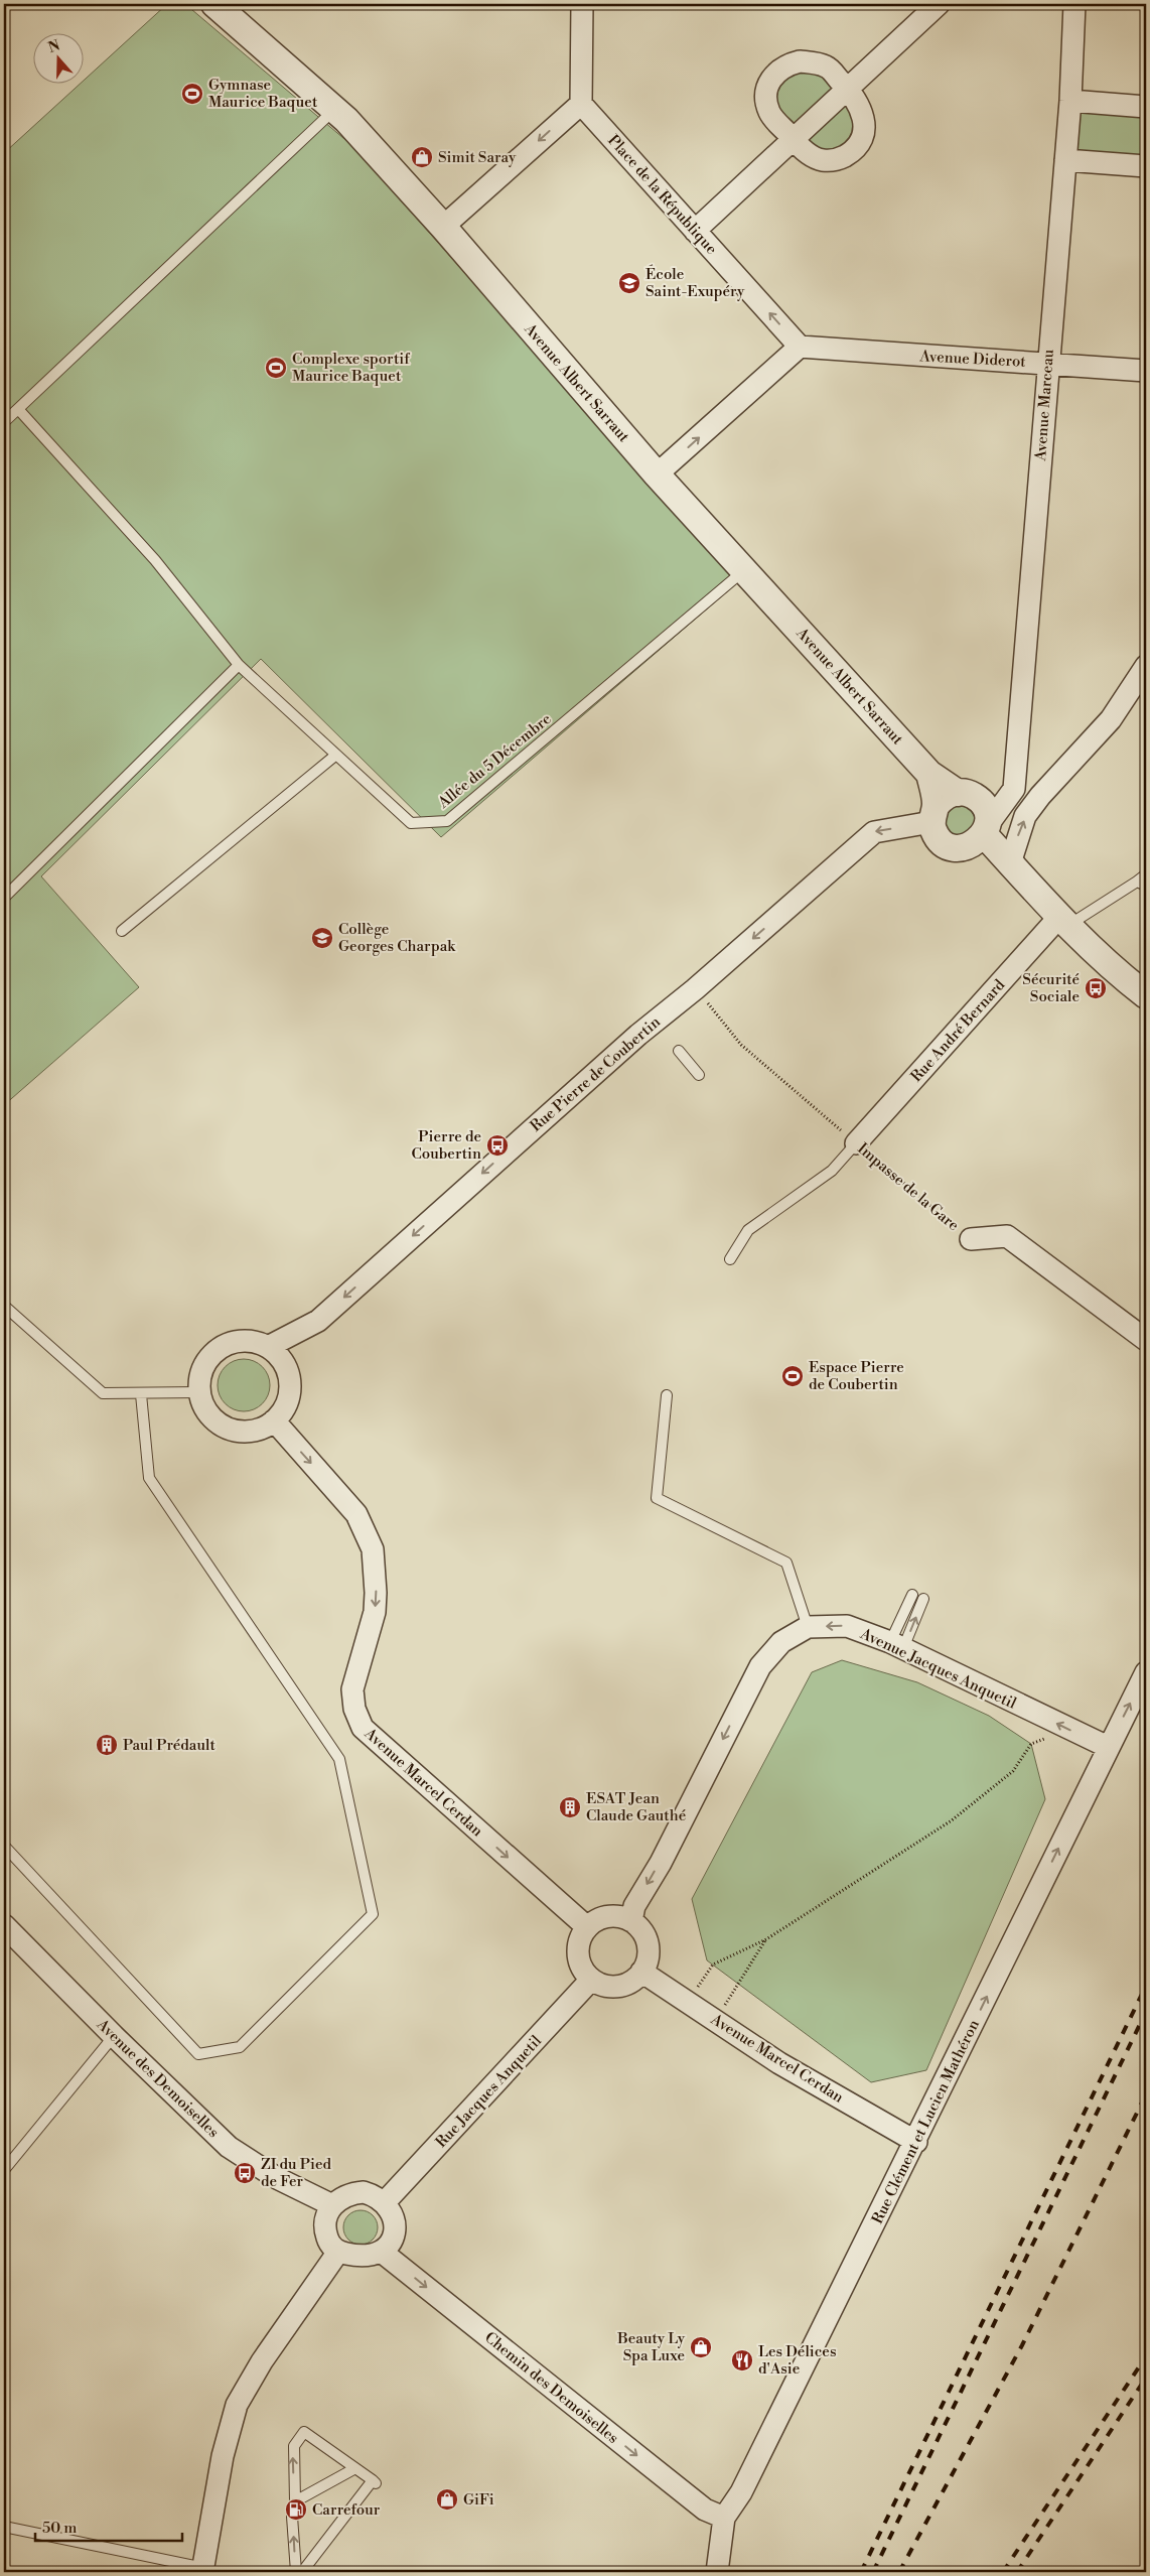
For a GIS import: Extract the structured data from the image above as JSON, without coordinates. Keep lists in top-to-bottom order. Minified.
{"streets":{"street":["Place de la République","Avenue Diderot","Avenue Albert Sarraut","Avenue Marceau","Rue André Bernard","Rue Pierre de Coubertin","Impasse de la Gare","Avenue Jacques Anquetil","Avenue Marcel Cerdan","Avenue des Demoiselles","Rue Jacques Anquetil","Rue Clément et Lucien Mathéron","Chemin des Demoiselles"],"lane":["Allée du 5 Décembre"]},"crossings":[["Place de la République","Avenue Diderot"],["Avenue Diderot","Avenue Marceau"],["Avenue Albert Sarraut","Avenue Marceau"],["Avenue Albert Sarraut","Allée du 5 Décembre"],["Avenue Albert Sarraut","Rue André Bernard"],["Avenue Albert Sarraut","Rue Pierre de Coubertin"],["Avenue Marceau","Rue Pierre de Coubertin"],["Rue André Bernard","Impasse de la Gare"],["Rue Pierre de Coubertin","Impasse de la Gare"],["Rue Pierre de Coubertin","Avenue Marcel Cerdan"],["Avenue Jacques Anquetil","Avenue Marcel Cerdan"],["Avenue Jacques Anquetil","Rue Jacques Anquetil"],["Avenue Jacques Anquetil","Rue Clément et Lucien Mathéron"],["Avenue Marcel Cerdan","Rue Jacques Anquetil"],["Avenue Marcel Cerdan","Rue Clément et Lucien Mathéron"],["Avenue des Demoiselles","Rue Jacques Anquetil"],["Avenue des Demoiselles","Chemin des Demoiselles"],["Rue Jacques Anquetil","Chemin des Demoiselles"],["Rue Clément et Lucien Mathéron","Chemin des Demoiselles"]],"one_way":["Place de la République","Rue Pierre de Coubertin","Avenue Marcel Cerdan","Rue Clément et Lucien Mathéron","Chemin des Demoiselles"],"places":{"sports":["Gymnase Maurice Baquet","Complexe sportif Maurice Baquet","Espace Pierre de Coubertin"],"shop":["Simit Saray","Beauty Ly Spa Luxe","GiFi"],"school or university":["École Saint-Exupéry","Collège Georges Charpak"],"bus stop":["Sécurité Sociale","Pierre de Coubertin","ZI du Pied de Fer"],"building":["Paul Prédault","ESAT Jean Claude Gauthé"],"restaurant":["Les Délices d'Asie"],"fuel station":["Carrefour"]},"scale_bar":"50 m","north":"top"}
